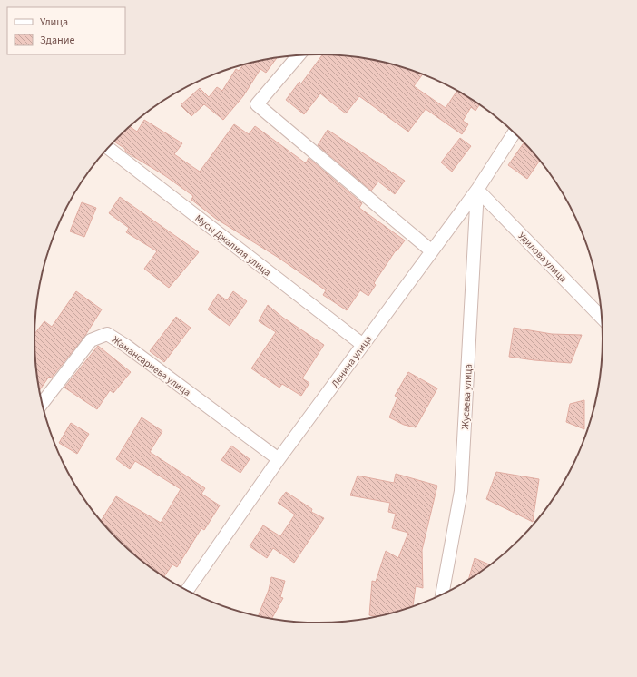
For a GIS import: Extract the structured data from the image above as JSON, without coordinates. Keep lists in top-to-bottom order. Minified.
{"streets":{"street":["Мусы Джалиля улица","Удилова улица","Ленина улица","Жамансариева улица","Жусаева улица"]},"crossings":[["Мусы Джалиля улица","Ленина улица"],["Удилова улица","Ленина улица"],["Удилова улица","Жусаева улица"],["Ленина улица","Жамансариева улица"],["Ленина улица","Жусаева улица"]],"legend":["Улица","Здание"]}
